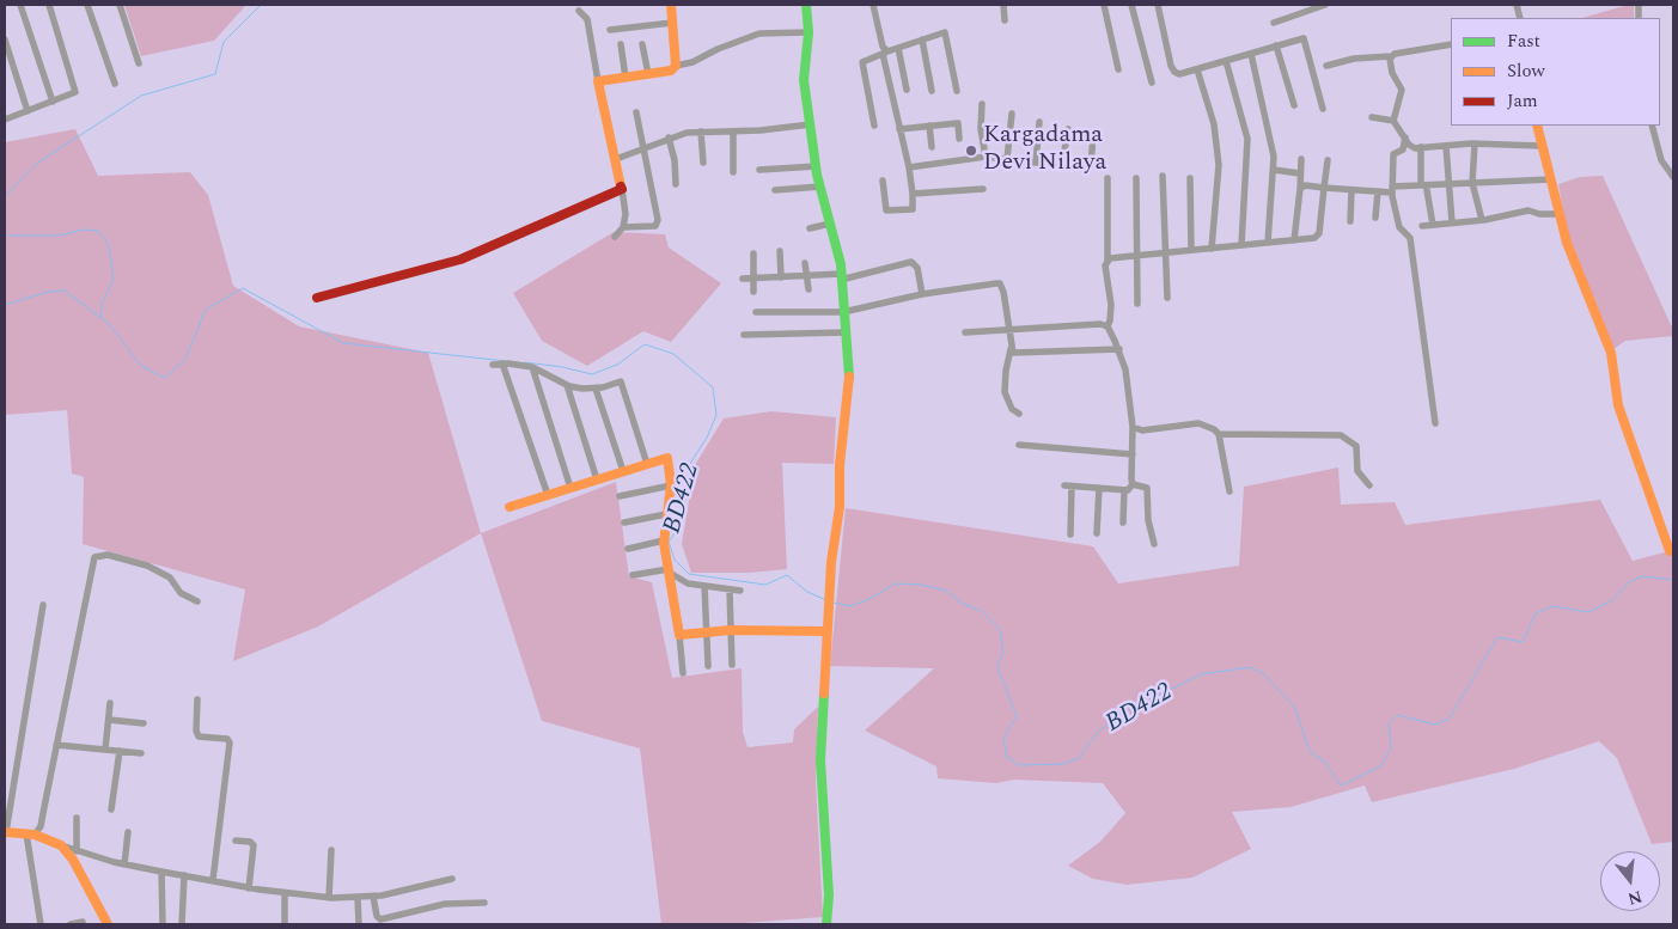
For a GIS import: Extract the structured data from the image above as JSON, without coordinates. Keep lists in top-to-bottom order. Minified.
{"water":["BD422"],"places":["Kargadama Devi Nilaya"],"legend":["Fast","Slow","Jam"],"north":"bottom"}
